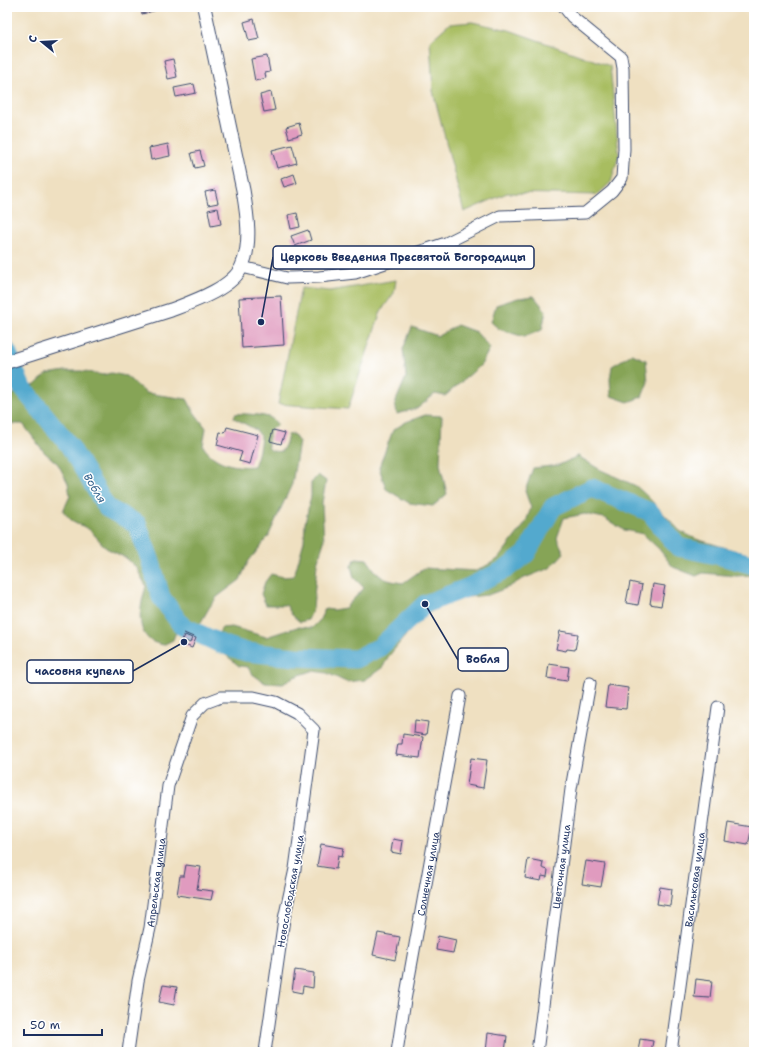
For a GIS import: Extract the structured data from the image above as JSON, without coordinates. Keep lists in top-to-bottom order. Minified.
{"streets":{"street":["Цветочная улица","Солнечная улица","Васильковая улица","Апрельская улица","Новослободская улица"]},"crossings":[["Апрельская улица","Новослободская улица"]],"water":["Вобля"],"places":["Церковь Введения Пресвятой Богородицы","Вобля","часовня купель"],"scale_bar":"50 m","north":"left"}
